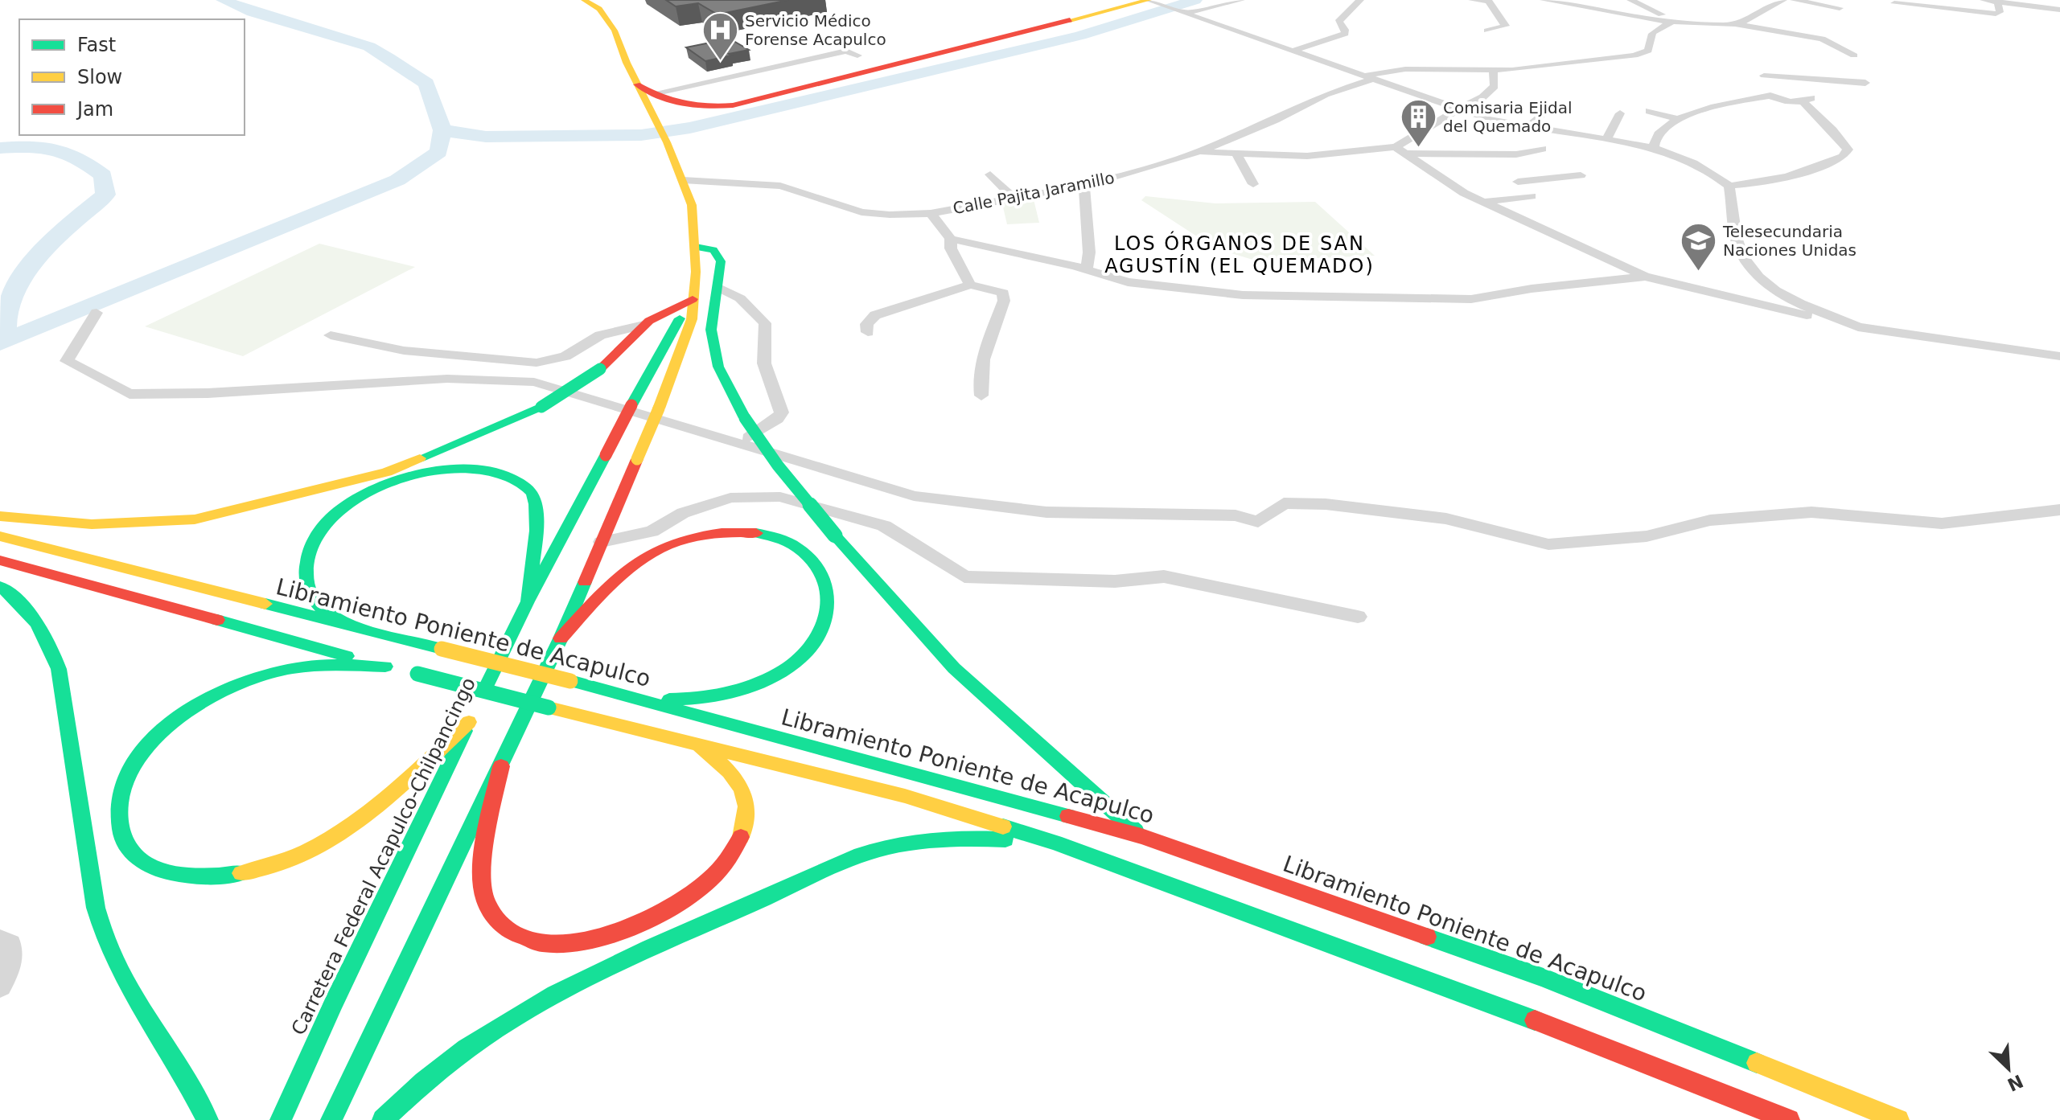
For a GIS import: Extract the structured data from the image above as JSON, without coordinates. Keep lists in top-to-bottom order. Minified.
{"streets":{"main road":["Libramiento Poniente de Acapulco","Carretera Federal Acapulco-Chilpancingo"],"street":["Calle Pajita Jaramillo"]},"districts":["LOS ÓRGANOS DE SAN AGUSTÍN (EL QUEMADO)"],"places":{"hospital":["Servicio Médico Forense Acapulco"],"building":["Comisaria Ejidal del Quemado"],"school or university":["Telesecundaria Naciones Unidas"]},"legend":["Fast","Slow","Jam"],"north":"bottom right"}
